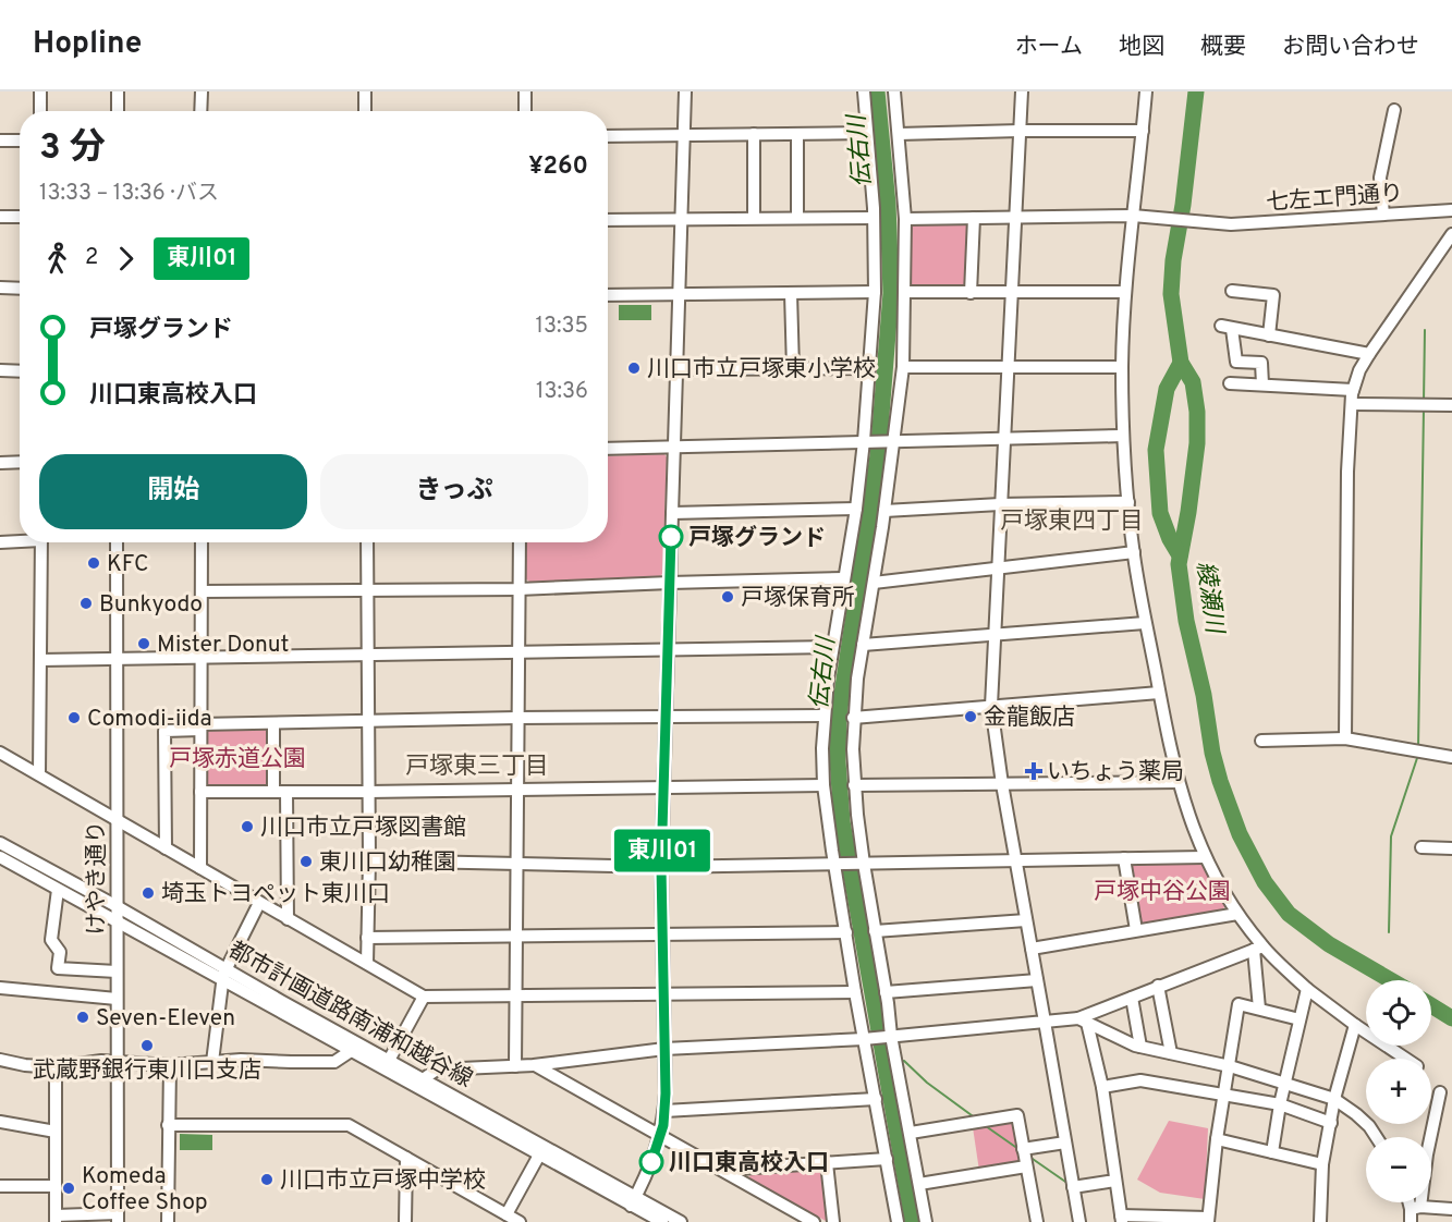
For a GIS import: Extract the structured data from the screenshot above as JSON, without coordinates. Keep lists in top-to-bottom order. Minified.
{"streets":{"street":["七左エ門通り","けやき通り","都市計画道路南浦和越谷線"]},"crossings":[["けやき通り","都市計画道路南浦和越谷線"]],"districts":["戸塚東四丁目","戸塚東三丁目"],"water":["伝右川","綾瀬川"],"parks":["戸塚赤道公園","戸塚中谷公園"],"places":{"other":["川口市立戸塚東小学校","戸塚グランド","KFC","戸塚保育所","Bunkyodo","Mister Donut","金龍飯店","Comodi-iida","川口市立戸塚図書館","東川口幼稚園","埼玉トヨペット東川口","Seven-Eleven","武蔵野銀行東川口支店","川口東高校入口","川口市立戸塚中学校","Komeda Coffee Shop"],"health":["いちょう薬局"]},"lines":["bus line 東川01"],"page":{"header":"Hopline","nav":["ホーム","地図","概要","お問い合わせ"],"on_map":"東川01","heading":["3 分","13:33 – 13:36 · バス","¥260"],"legs":["2","東川01"],"list":[{"name":"戸塚グランド","value":"13:35"},{"name":"川口東高校入口","value":"13:36"}],"buttons":["開始","きっぷ"],"map_buttons":["+","−"]}}
